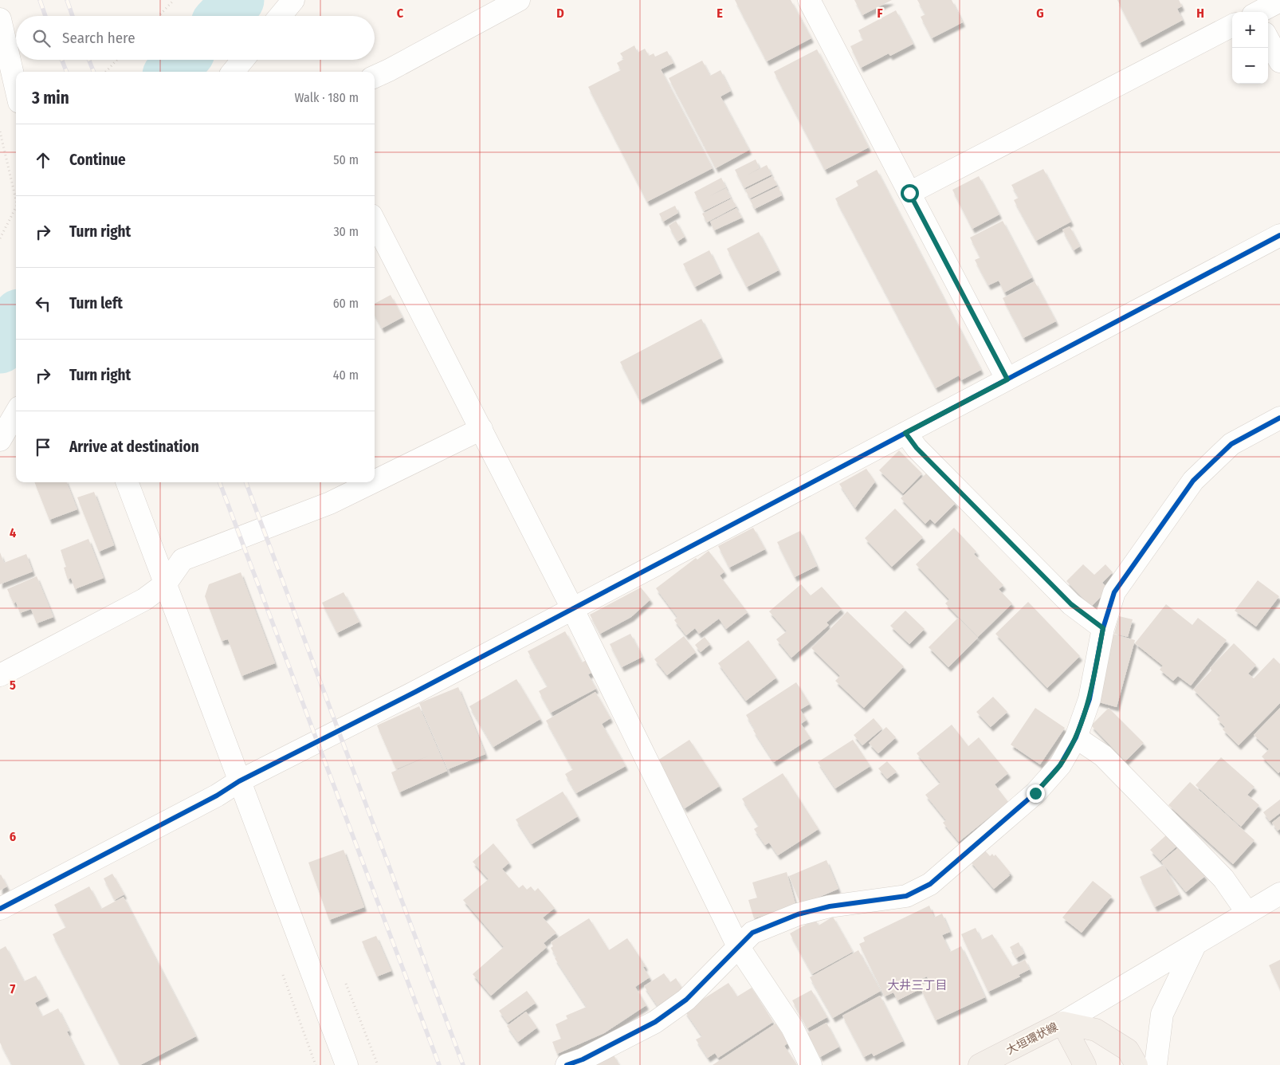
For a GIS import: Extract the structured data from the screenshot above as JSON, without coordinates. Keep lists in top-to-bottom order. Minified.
{"streets":{"main road":["大垣環状線"]},"districts":["大井三丁目"],"page":{"map_buttons":["+","−"],"search":"Search here","heading":["3 min","Walk · 180 m"],"list":[["Continue","50 m"],["Turn right","30 m"],["Turn left","60 m"],["Turn right","40 m"],"Arrive at destination"]},"grid":{"columns":["C","D","E","F","G","H"],"rows":["4","5","6","7"]}}
